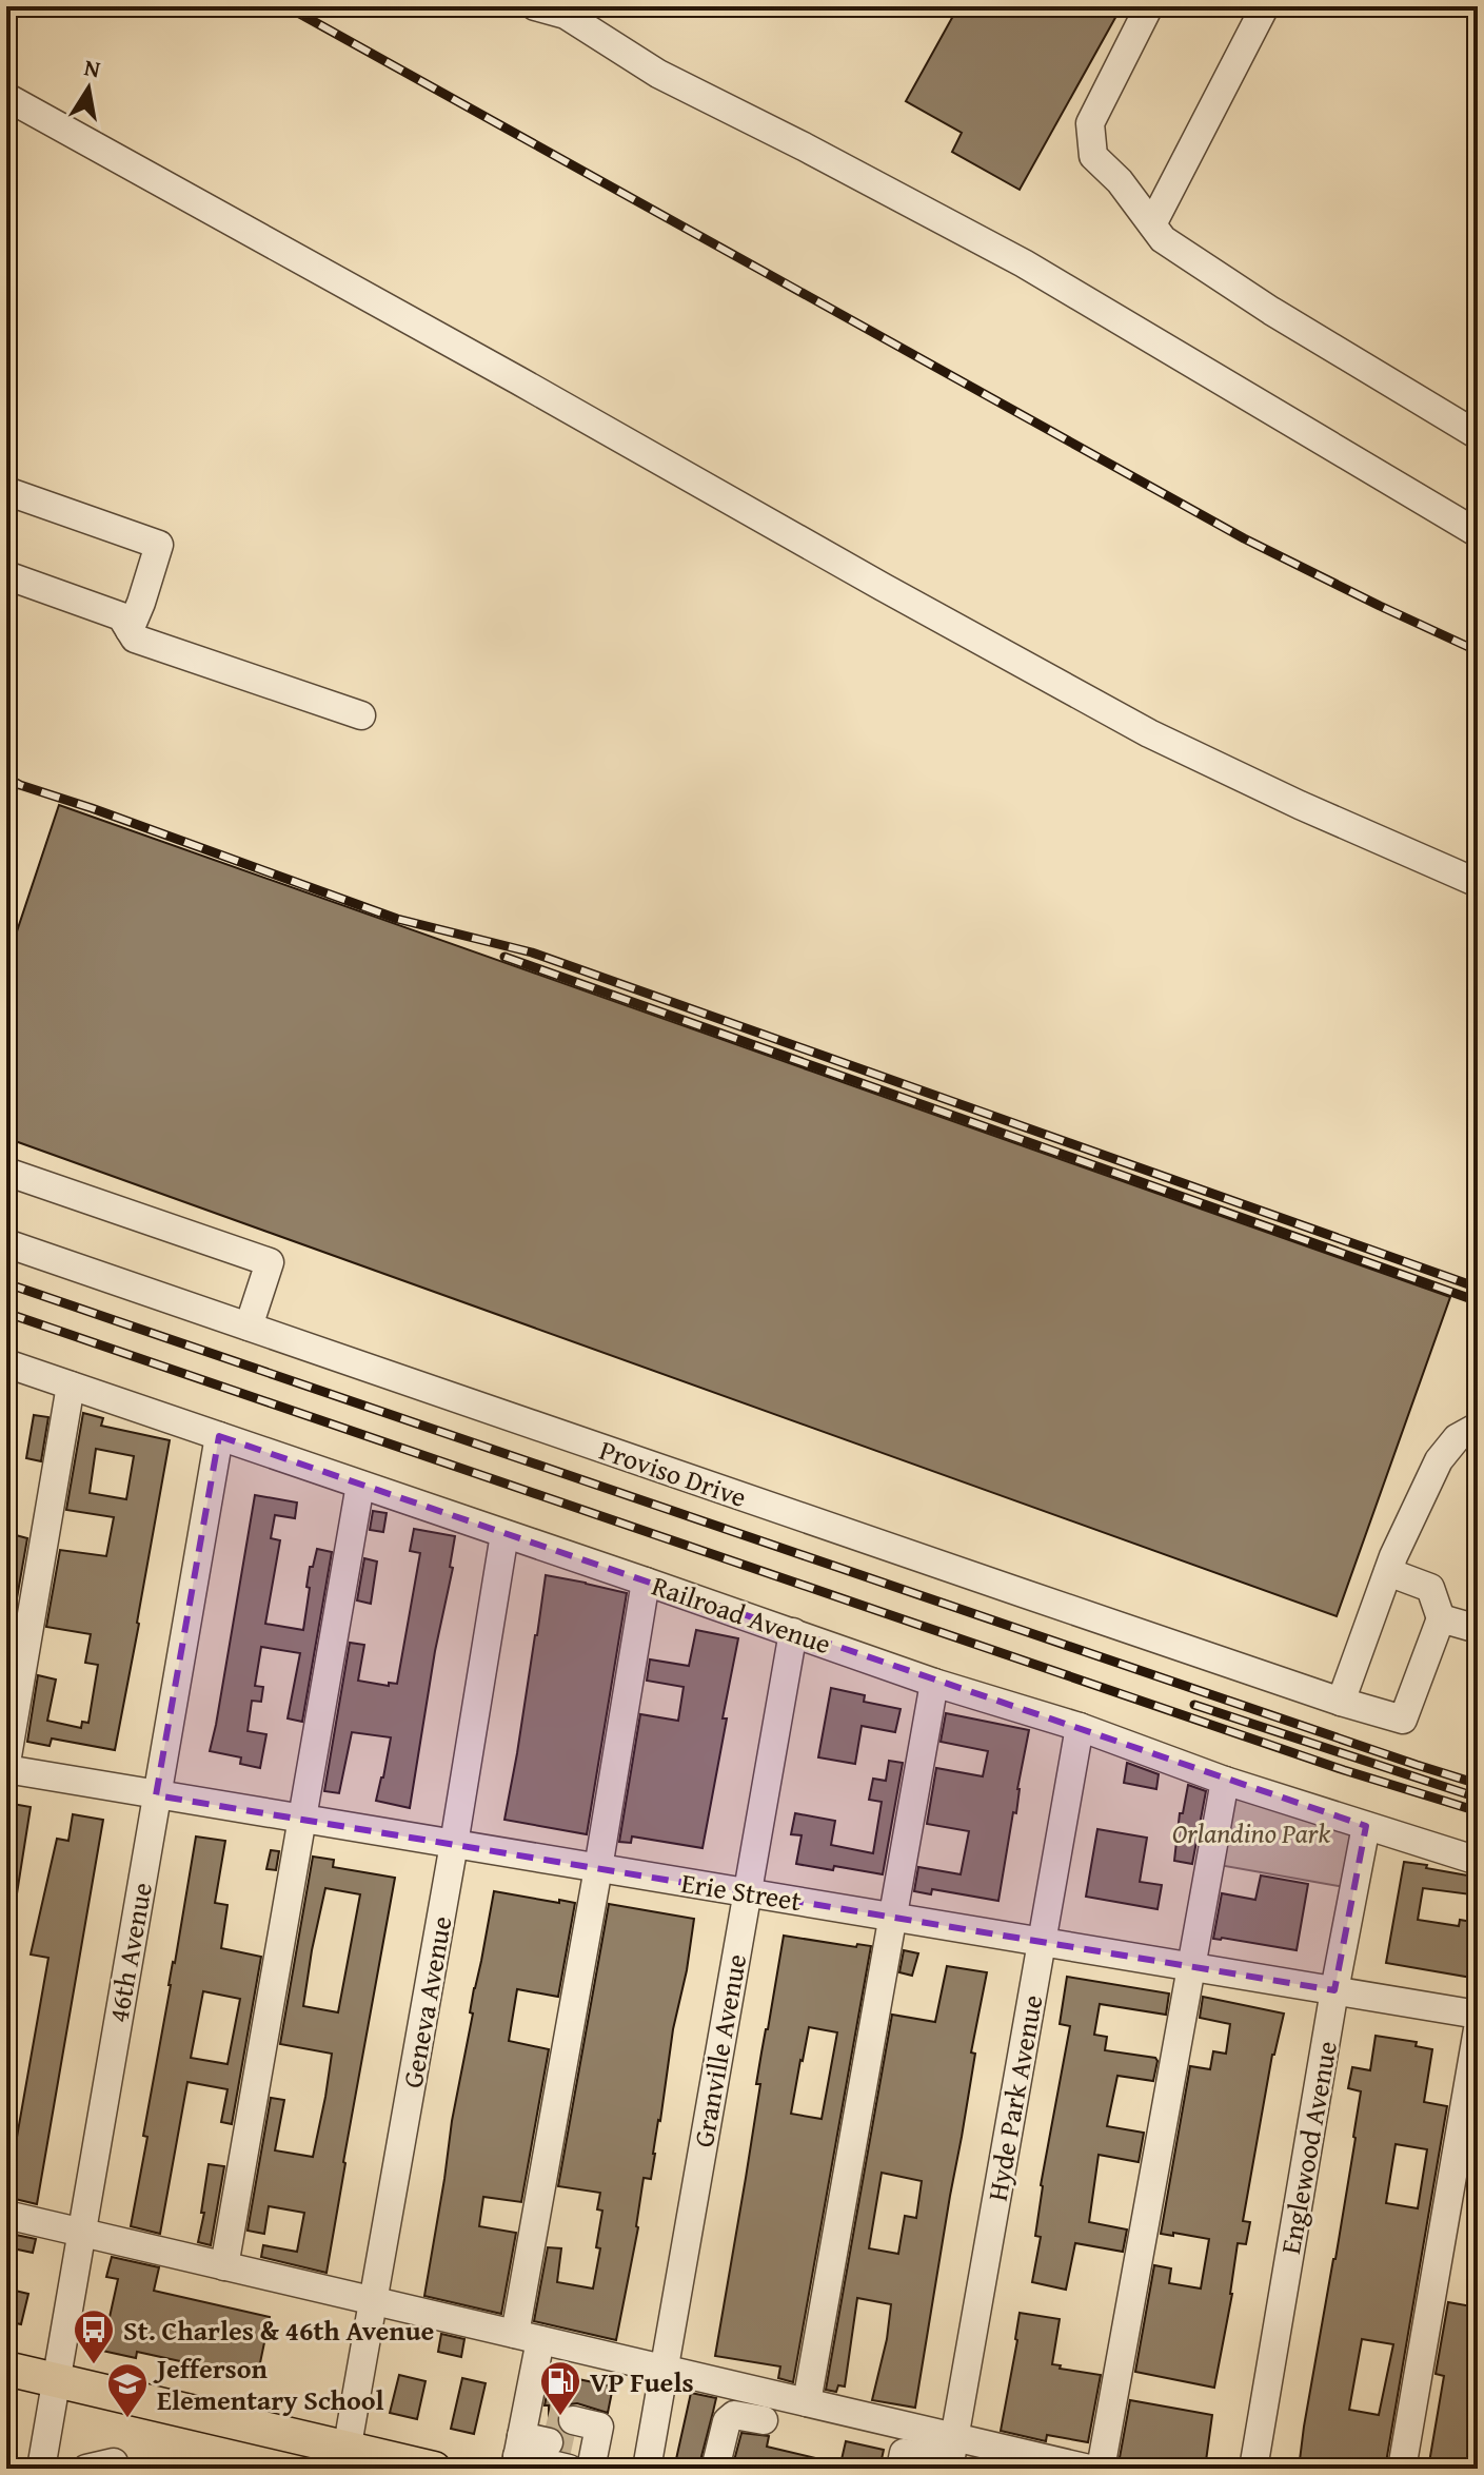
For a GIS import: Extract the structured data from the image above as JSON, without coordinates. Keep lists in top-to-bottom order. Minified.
{"streets":{"street":["Proviso Drive","Railroad Avenue","Erie Street","46th Avenue","Geneva Avenue","Granville Avenue","Hyde Park Avenue","Englewood Avenue"]},"crossings":[["Railroad Avenue","46th Avenue"],["Railroad Avenue","Geneva Avenue"],["Railroad Avenue","Granville Avenue"],["Railroad Avenue","Hyde Park Avenue"],["Railroad Avenue","Englewood Avenue"],["Erie Street","46th Avenue"],["Erie Street","Geneva Avenue"],["Erie Street","Granville Avenue"],["Erie Street","Hyde Park Avenue"],["Erie Street","Englewood Avenue"]],"parks":["Orlandino Park"],"places":{"bus stop":["St. Charles & 46th Avenue"],"fuel station":["VP Fuels"],"school or university":["Jefferson Elementary School"]},"north":"top"}
